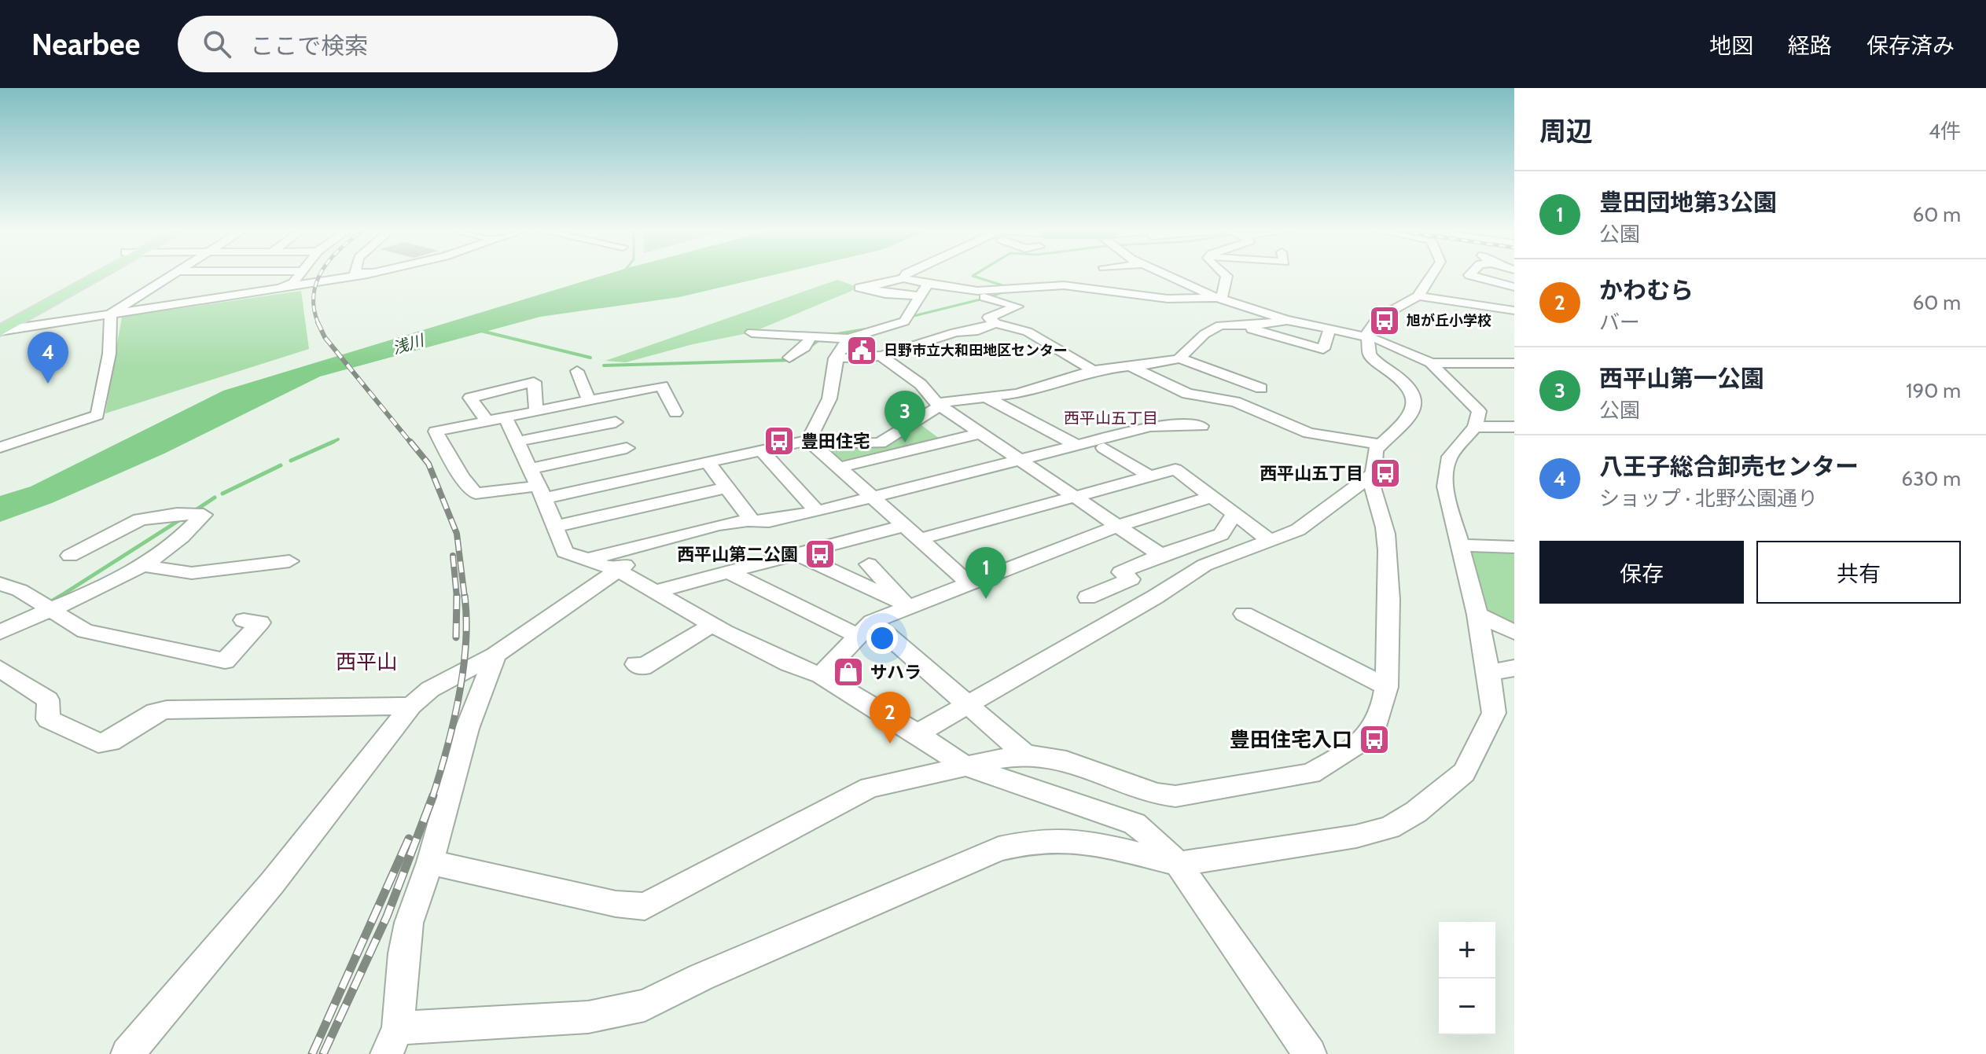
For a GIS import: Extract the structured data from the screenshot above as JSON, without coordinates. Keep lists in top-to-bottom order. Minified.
{"districts":["西平山五丁目","西平山"],"water":["浅川"],"places":{"bus stop":["旭が丘小学校","豊田住宅","西平山五丁目","西平山第二公園","豊田住宅入口"],"public building":["日野市立大和田地区センター"],"shop":["サハラ"]},"page":{"header":"Nearbee","search":"ここで検索","nav":["地図","経路","保存済み"],"heading":["周辺","4件"],"list":[{"mark":"1","name":"豊田団地第3公園","note":"公園","value":"60 m"},{"mark":"2","name":"かわむら","note":"バー","value":"60 m"},{"mark":"3","name":"西平山第一公園","note":"公園","value":"190 m"},{"mark":"4","name":"八王子総合卸売センター","note":"ショップ · 北野公園通り","value":"630 m"}],"pins":["4","3","1","2"],"buttons":["保存","共有"],"map_buttons":["+","−"]}}
